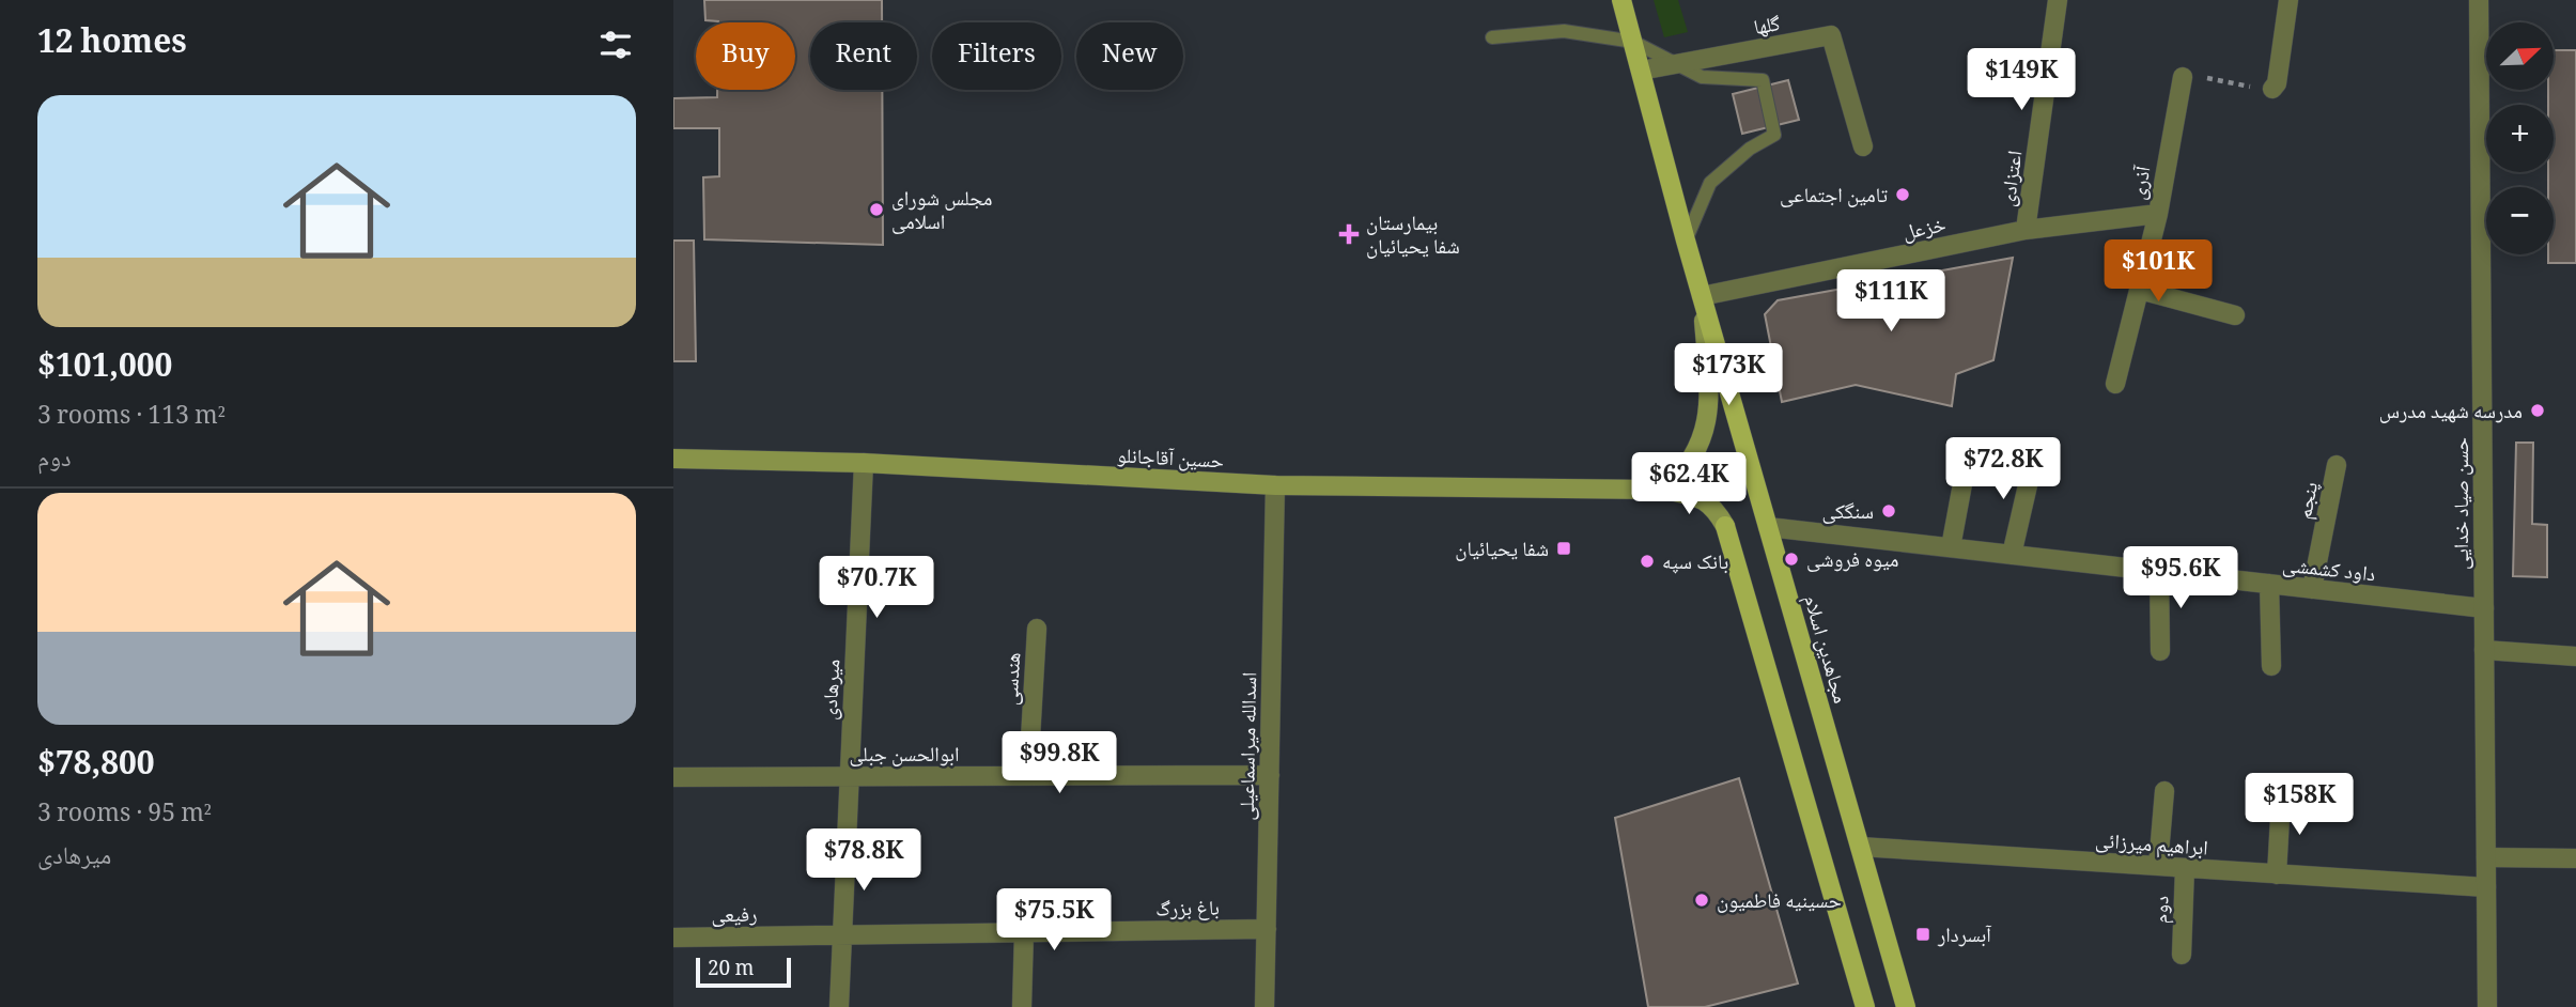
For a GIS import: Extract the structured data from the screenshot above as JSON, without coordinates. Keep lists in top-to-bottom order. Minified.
{"streets":{"main road":["حسین آقاجانلو","مجاهدین اسلام"],"street":["گلها","اعتزادی","آذری","خزعل","پنجم","حسن صیاد خدایی","داود کشمشی","هندسی","میرهادی","اسدالله میراسماعیلی","ابوالحسن جبلی","ابراهیم میرزائی","باغ بزرگ","دوم","رفیعی"]},"crossings":[["گلها","مجاهدین اسلام"],["اعتزادی","خزعل"],["آذری","خزعل"],["خزعل","مجاهدین اسلام"],["حسین آقاجانلو","میرهادی"],["حسین آقاجانلو","اسدالله میراسماعیلی"],["پنجم","داود کشمشی"],["حسن صیاد خدایی","داود کشمشی"],["حسن صیاد خدایی","ابراهیم میرزائی"],["داود کشمشی","مجاهدین اسلام"],["مجاهدین اسلام","ابراهیم میرزائی"],["هندسی","ابوالحسن جبلی"],["میرهادی","ابوالحسن جبلی"],["میرهادی","باغ بزرگ"],["میرهادی","رفیعی"],["اسدالله میراسماعیلی","ابوالحسن جبلی"],["اسدالله میراسماعیلی","باغ بزرگ"],["ابراهیم میرزائی","دوم"],["باغ بزرگ","رفیعی"]],"places":{"other":["تامین اجتماعی","مجلس شورای اسلامی","مدرسه شهید مدرس","سنگکی","میوه فروشی","بانک سپه","حسینیه فاطمیون"],"health":["بیمارستان شفا یحیائیان"],"transit":["شفا یحیائیان","آبسردار"]},"scale_bar":"20 m","north":"top right","page":{"heading":"12 homes","map_buttons":["+","−"],"chip":["Buy","Rent","Filters","New"],"price":["$149K","$101K","$111K","$173K","$72.8K","$62.4K","$95.6K","$70.7K","$99.8K","$158K","$78.8K","$75.5K"],"list":[{"name":"$101,000","note":"3 rooms · 113 m² · دوم"},{"name":"$78,800","note":"3 rooms · 95 m² · میرهادی"}],"scale":"20 m"}}
